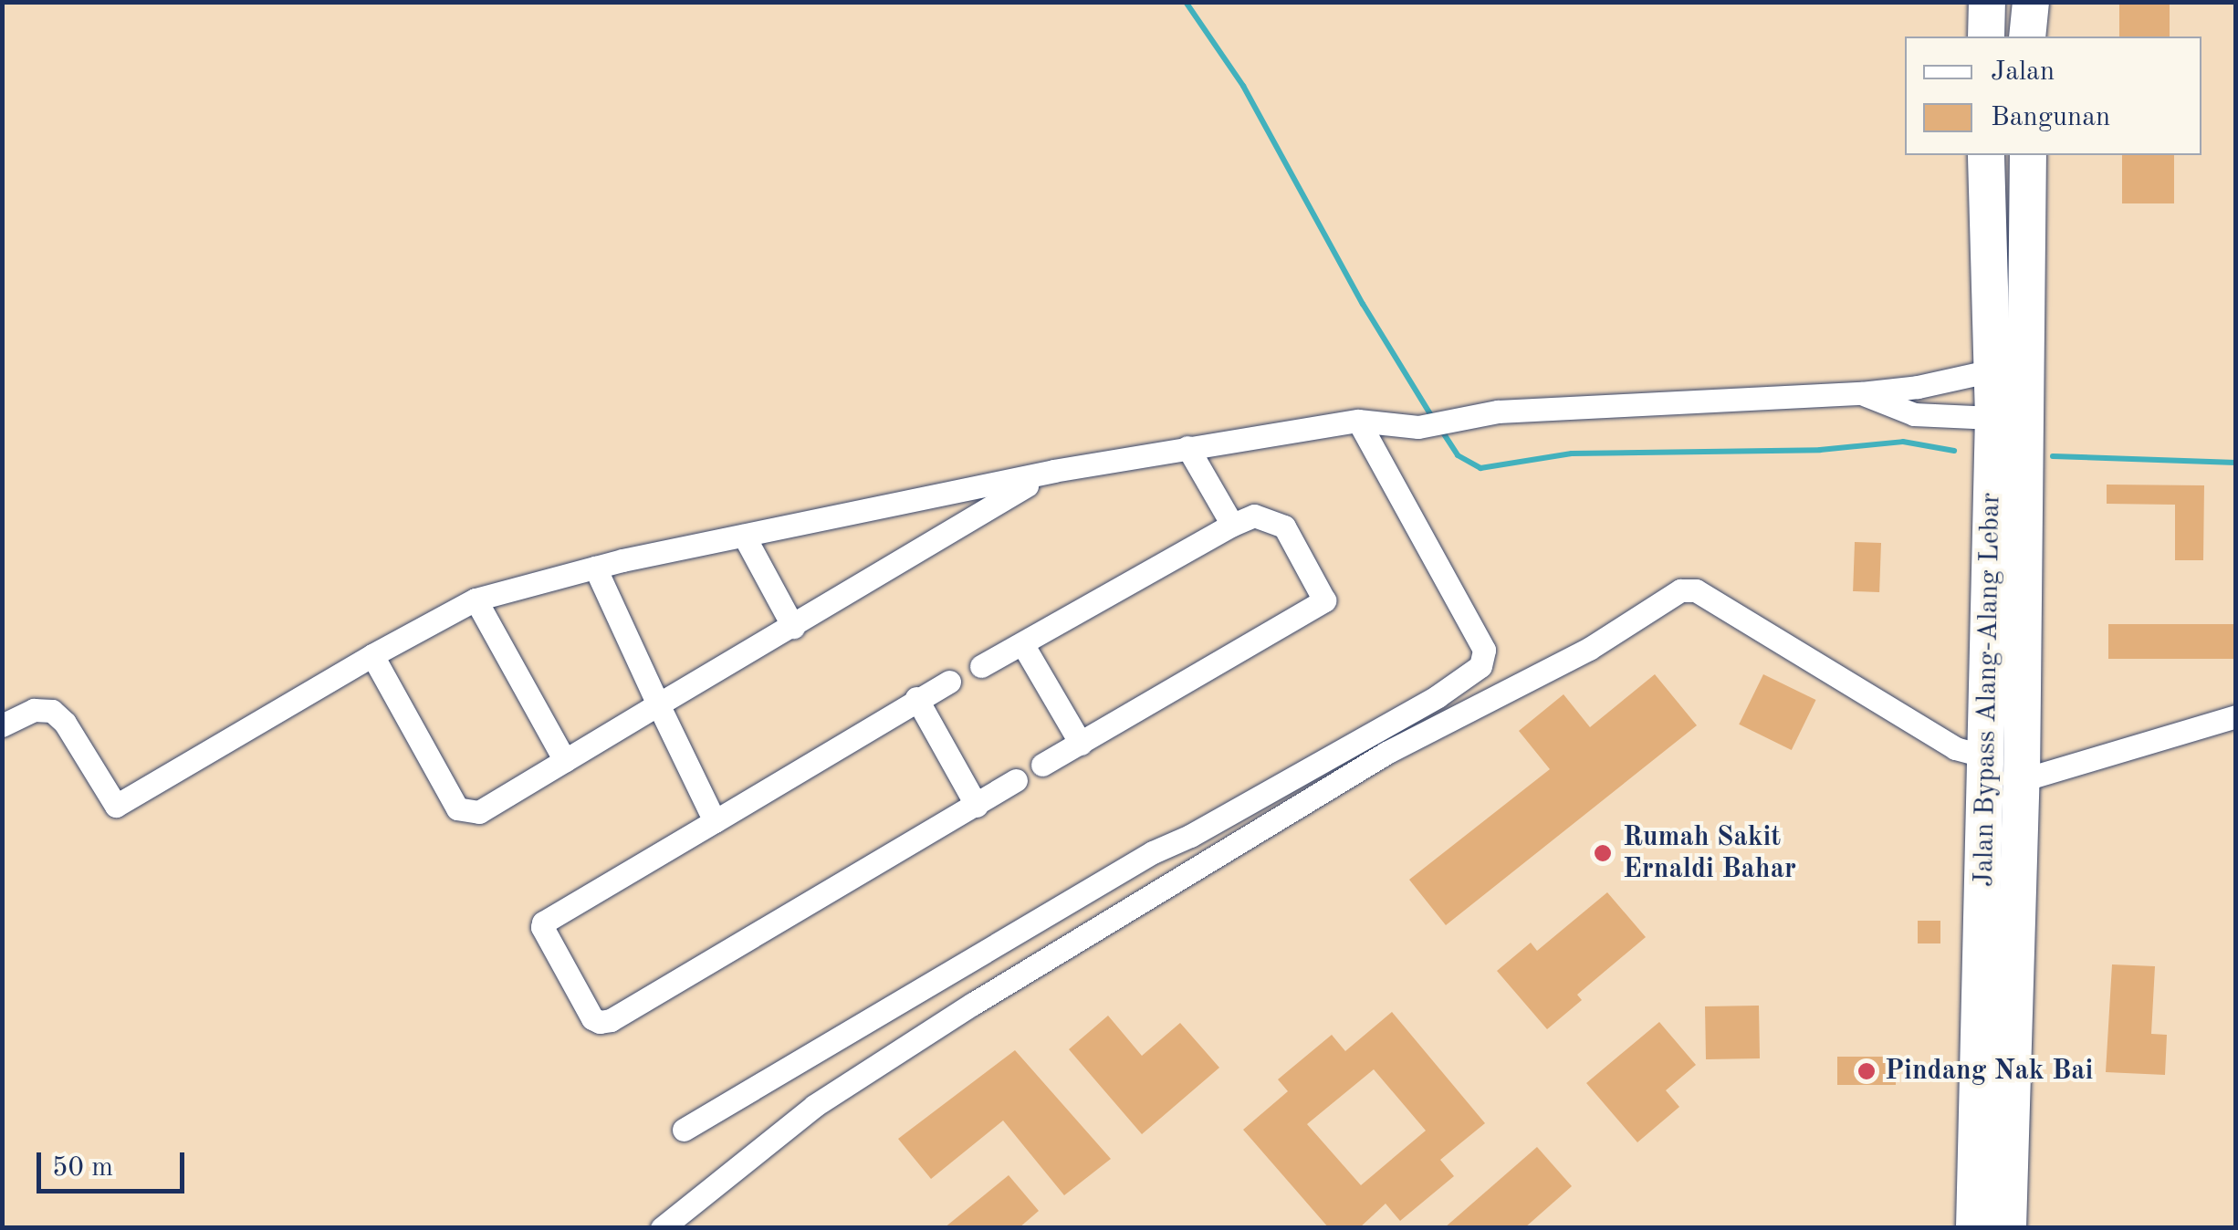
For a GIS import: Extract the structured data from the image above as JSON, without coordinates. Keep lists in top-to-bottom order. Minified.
{"streets":{"highway":["Jalan Bypass Alang-Alang Lebar"]},"places":["Rumah Sakit Ernaldi Bahar","Pindang Nak Bai"],"legend":["Jalan","Bangunan"],"scale_bar":"50 m"}
